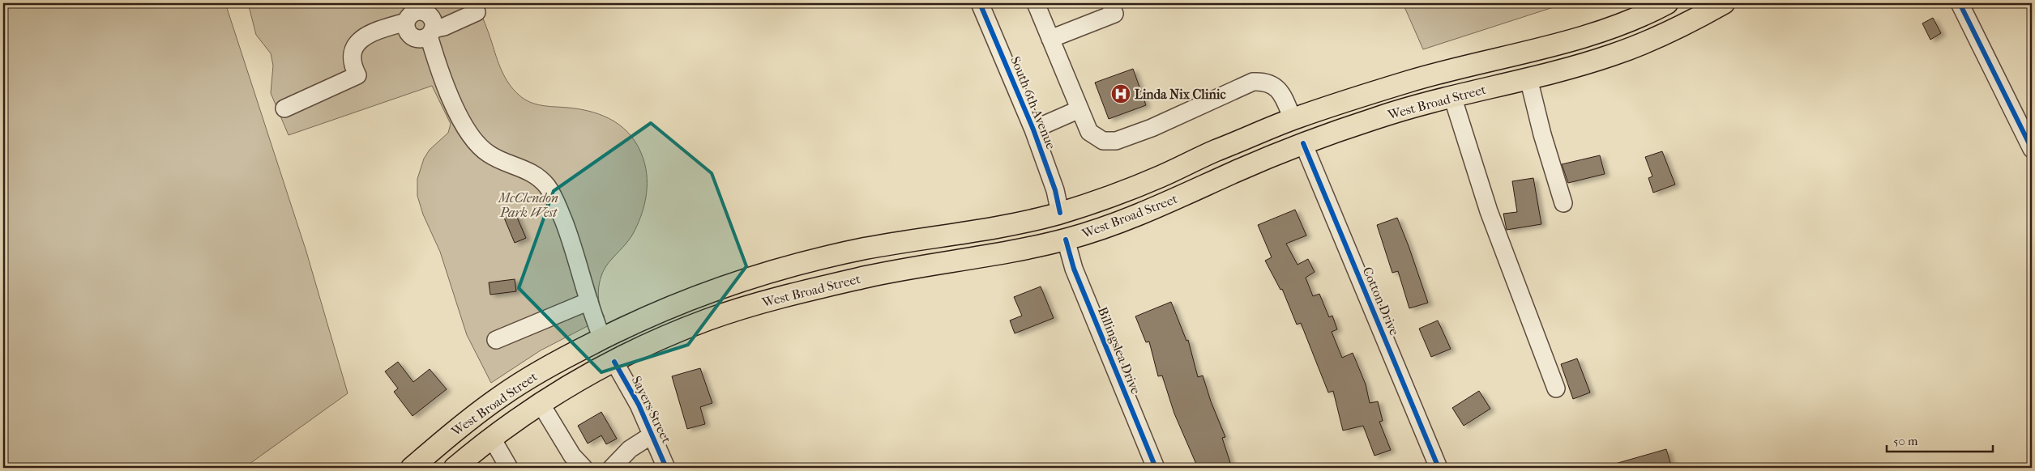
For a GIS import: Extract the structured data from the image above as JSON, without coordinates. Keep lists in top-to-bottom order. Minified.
{"streets":{"main road":["West Broad Street"],"street":["South 6th Avenue","Cotton Drive","Billingslea Drive","Sayers Street"]},"crossings":[["West Broad Street","South 6th Avenue"],["West Broad Street","Cotton Drive"],["West Broad Street","Billingslea Drive"],["West Broad Street","Sayers Street"]],"parks":["McClendon Park West"],"places":{"hospital":["Linda Nix Clinic"]},"scale_bar":"50 m"}
